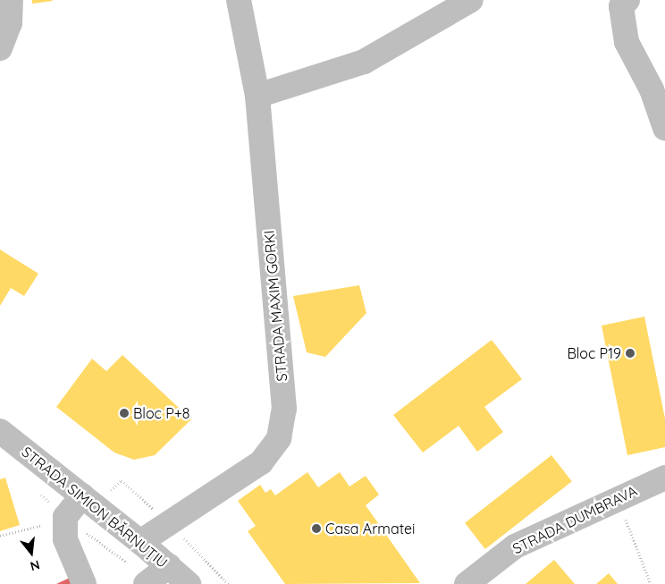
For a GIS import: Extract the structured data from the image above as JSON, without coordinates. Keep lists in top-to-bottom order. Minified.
{"streets":{"street":["STRADA MAXIM GORKI","STRADA SIMION BĂRNUȚIU","STRADA DUMBRAVA"]},"crossings":[["STRADA MAXIM GORKI","STRADA SIMION BĂRNUȚIU"]],"places":["Bloc P19","Bloc P+8","Casa Armatei"],"north":"bottom"}
